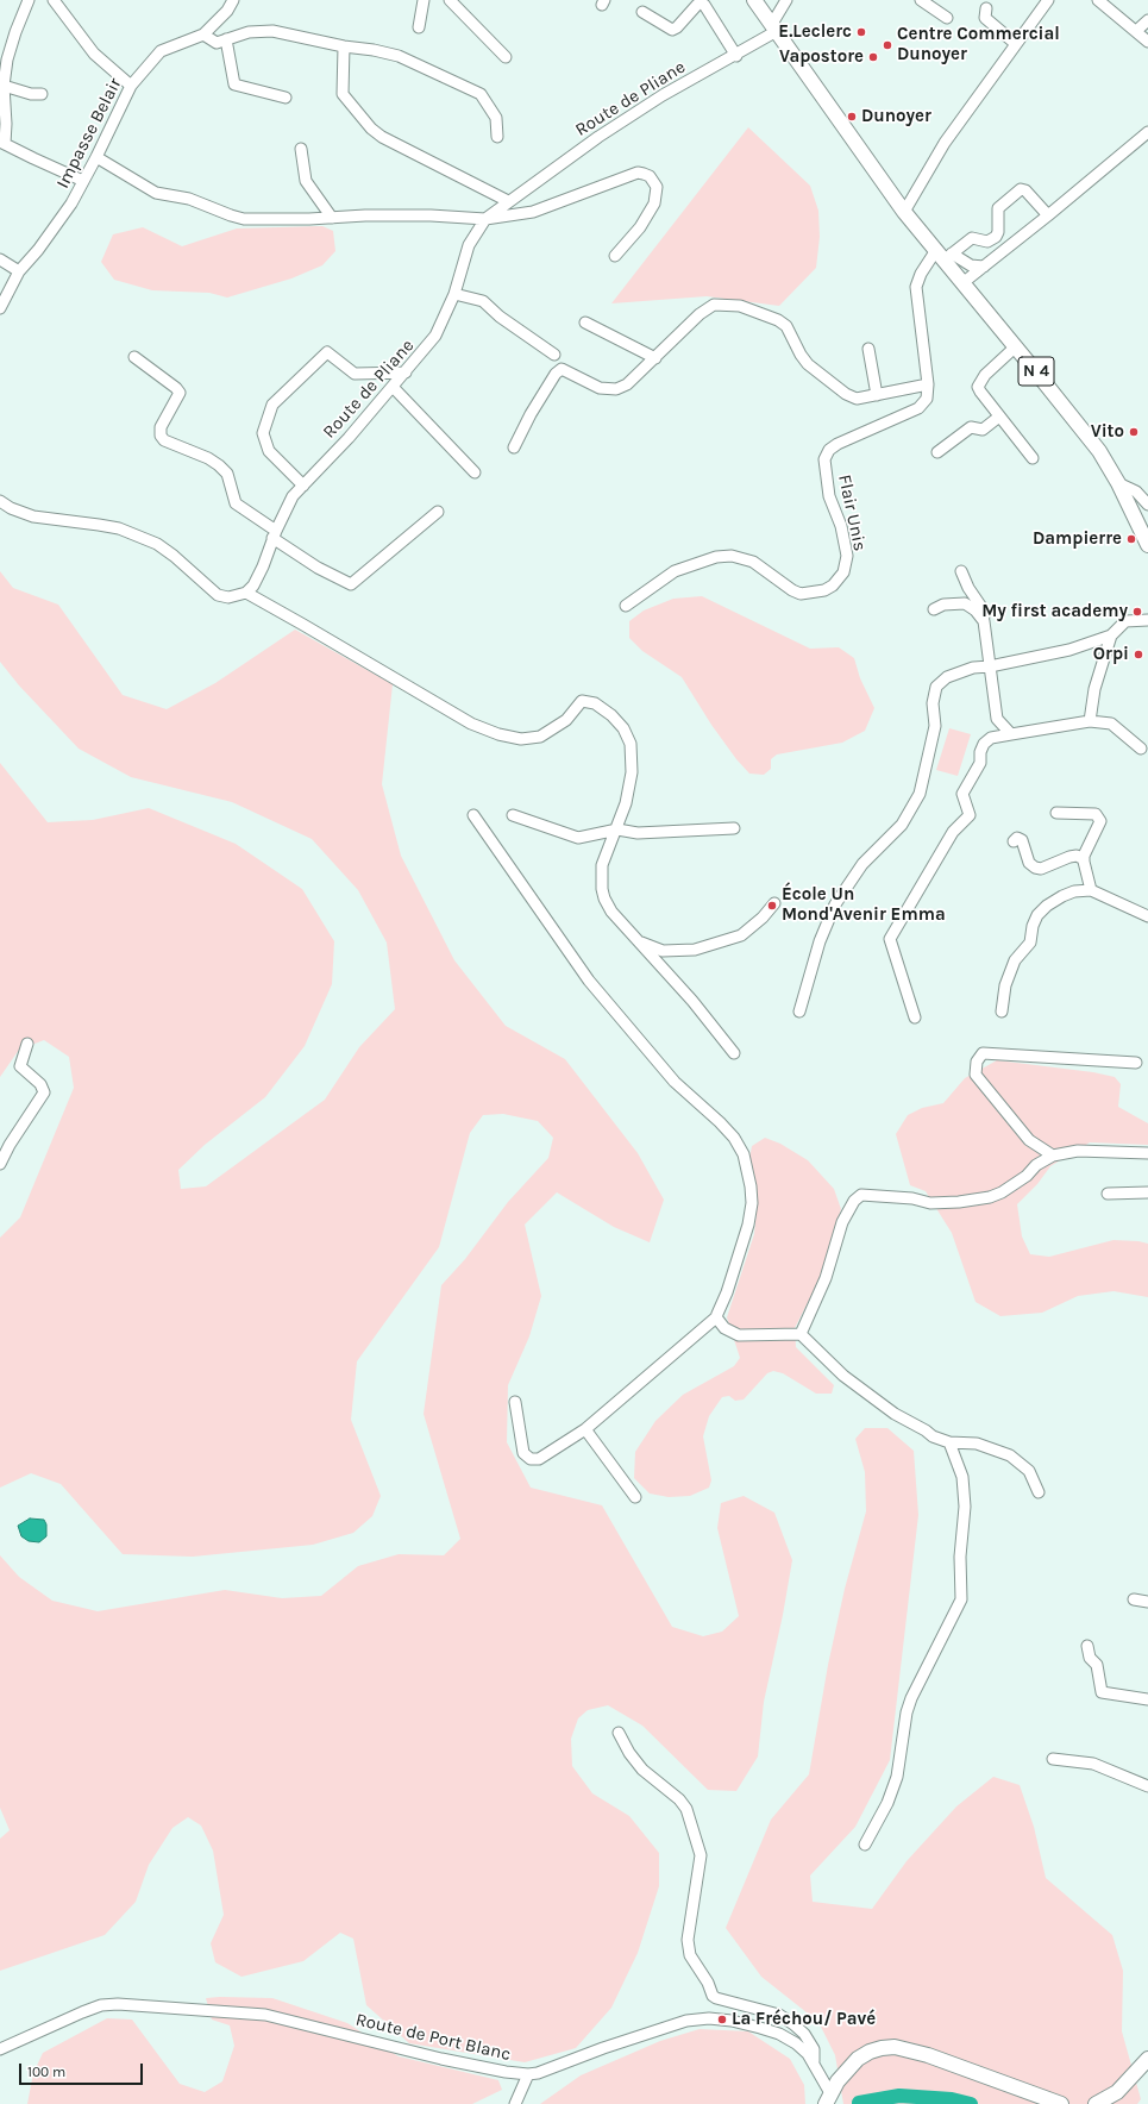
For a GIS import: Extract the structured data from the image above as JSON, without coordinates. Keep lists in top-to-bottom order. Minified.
{"streets":{"main road":["N 4"],"street":["Route de Pliane","Impasse Belair","Flair Unis","Route de Port Blanc"]},"crossings":[["Route de Pliane","N 4"],["N 4","Flair Unis"]],"places":["E.Leclerc","Centre Commercial Dunoyer","Vapostore","Dunoyer","Vito","Dampierre","My first academy","Orpi","École Un Mond'Avenir Emma","La Fréchou/ Pavé"],"scale_bar":"100 m"}
